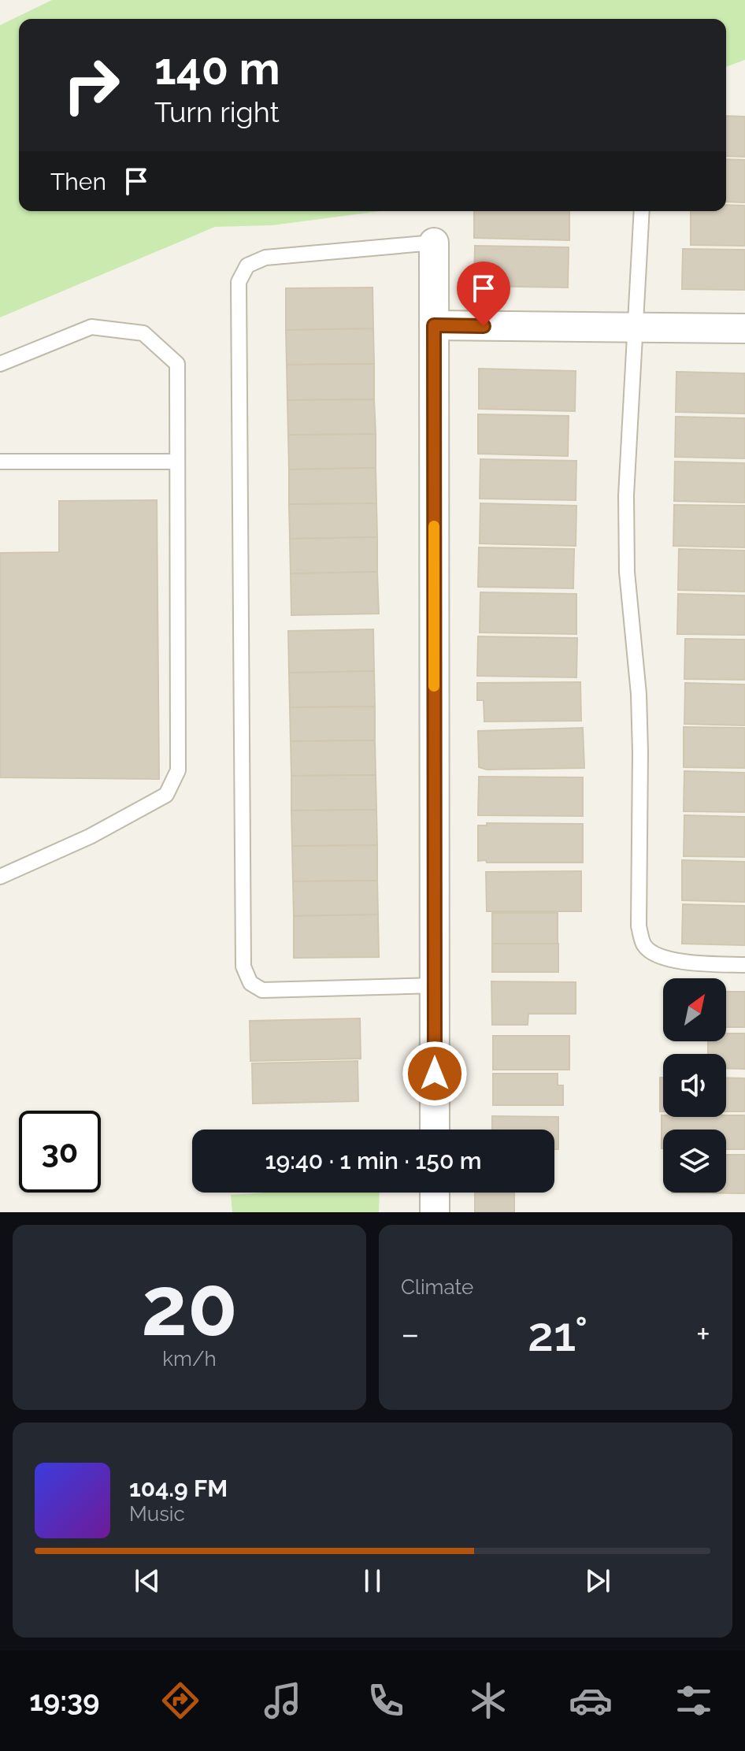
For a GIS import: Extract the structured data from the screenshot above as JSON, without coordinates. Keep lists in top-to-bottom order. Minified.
{"north":"top right","page":{"turn":["140 m","Turn right"],"then":"Then","limit":"30","trip":"19:40 · 1 min · 150 m","tile":[["20","km/h"],"Climate"],"heat":["−","21°","+"],"song":["104.9 FM","Music"],"tabs":"19:39"}}
